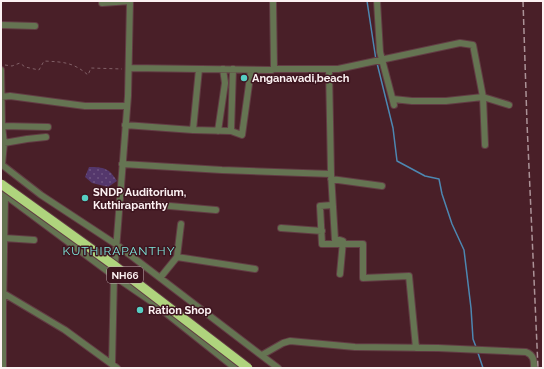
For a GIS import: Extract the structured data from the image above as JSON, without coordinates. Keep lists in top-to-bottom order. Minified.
{"streets":{"highway":["NH66"]},"districts":["KUTHIRAPANTHY"],"places":["Anganavadi,beach","SNDP Auditorium, Kuthirapanthy","Ration Shop"]}
